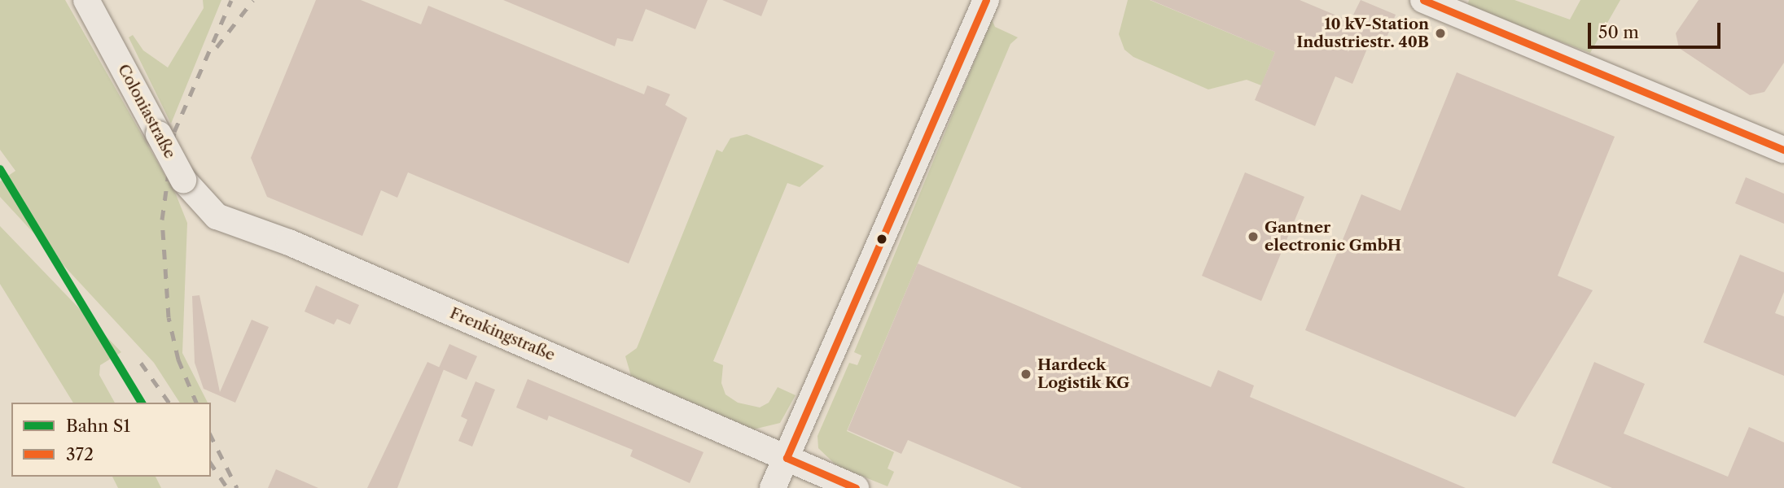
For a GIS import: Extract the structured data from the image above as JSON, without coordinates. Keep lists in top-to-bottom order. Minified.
{"streets":{"street":["Coloniastraße","Frenkingstraße"]},"crossings":[["Coloniastraße","Frenkingstraße"]],"places":["10 kV-Station Industriestr. 40B","Gantner electronic GmbH","Hardeck Logistik KG"],"lines":["transit line 372","rail line S1"],"legend":["Bahn S1","372"],"scale_bar":"50 m"}
